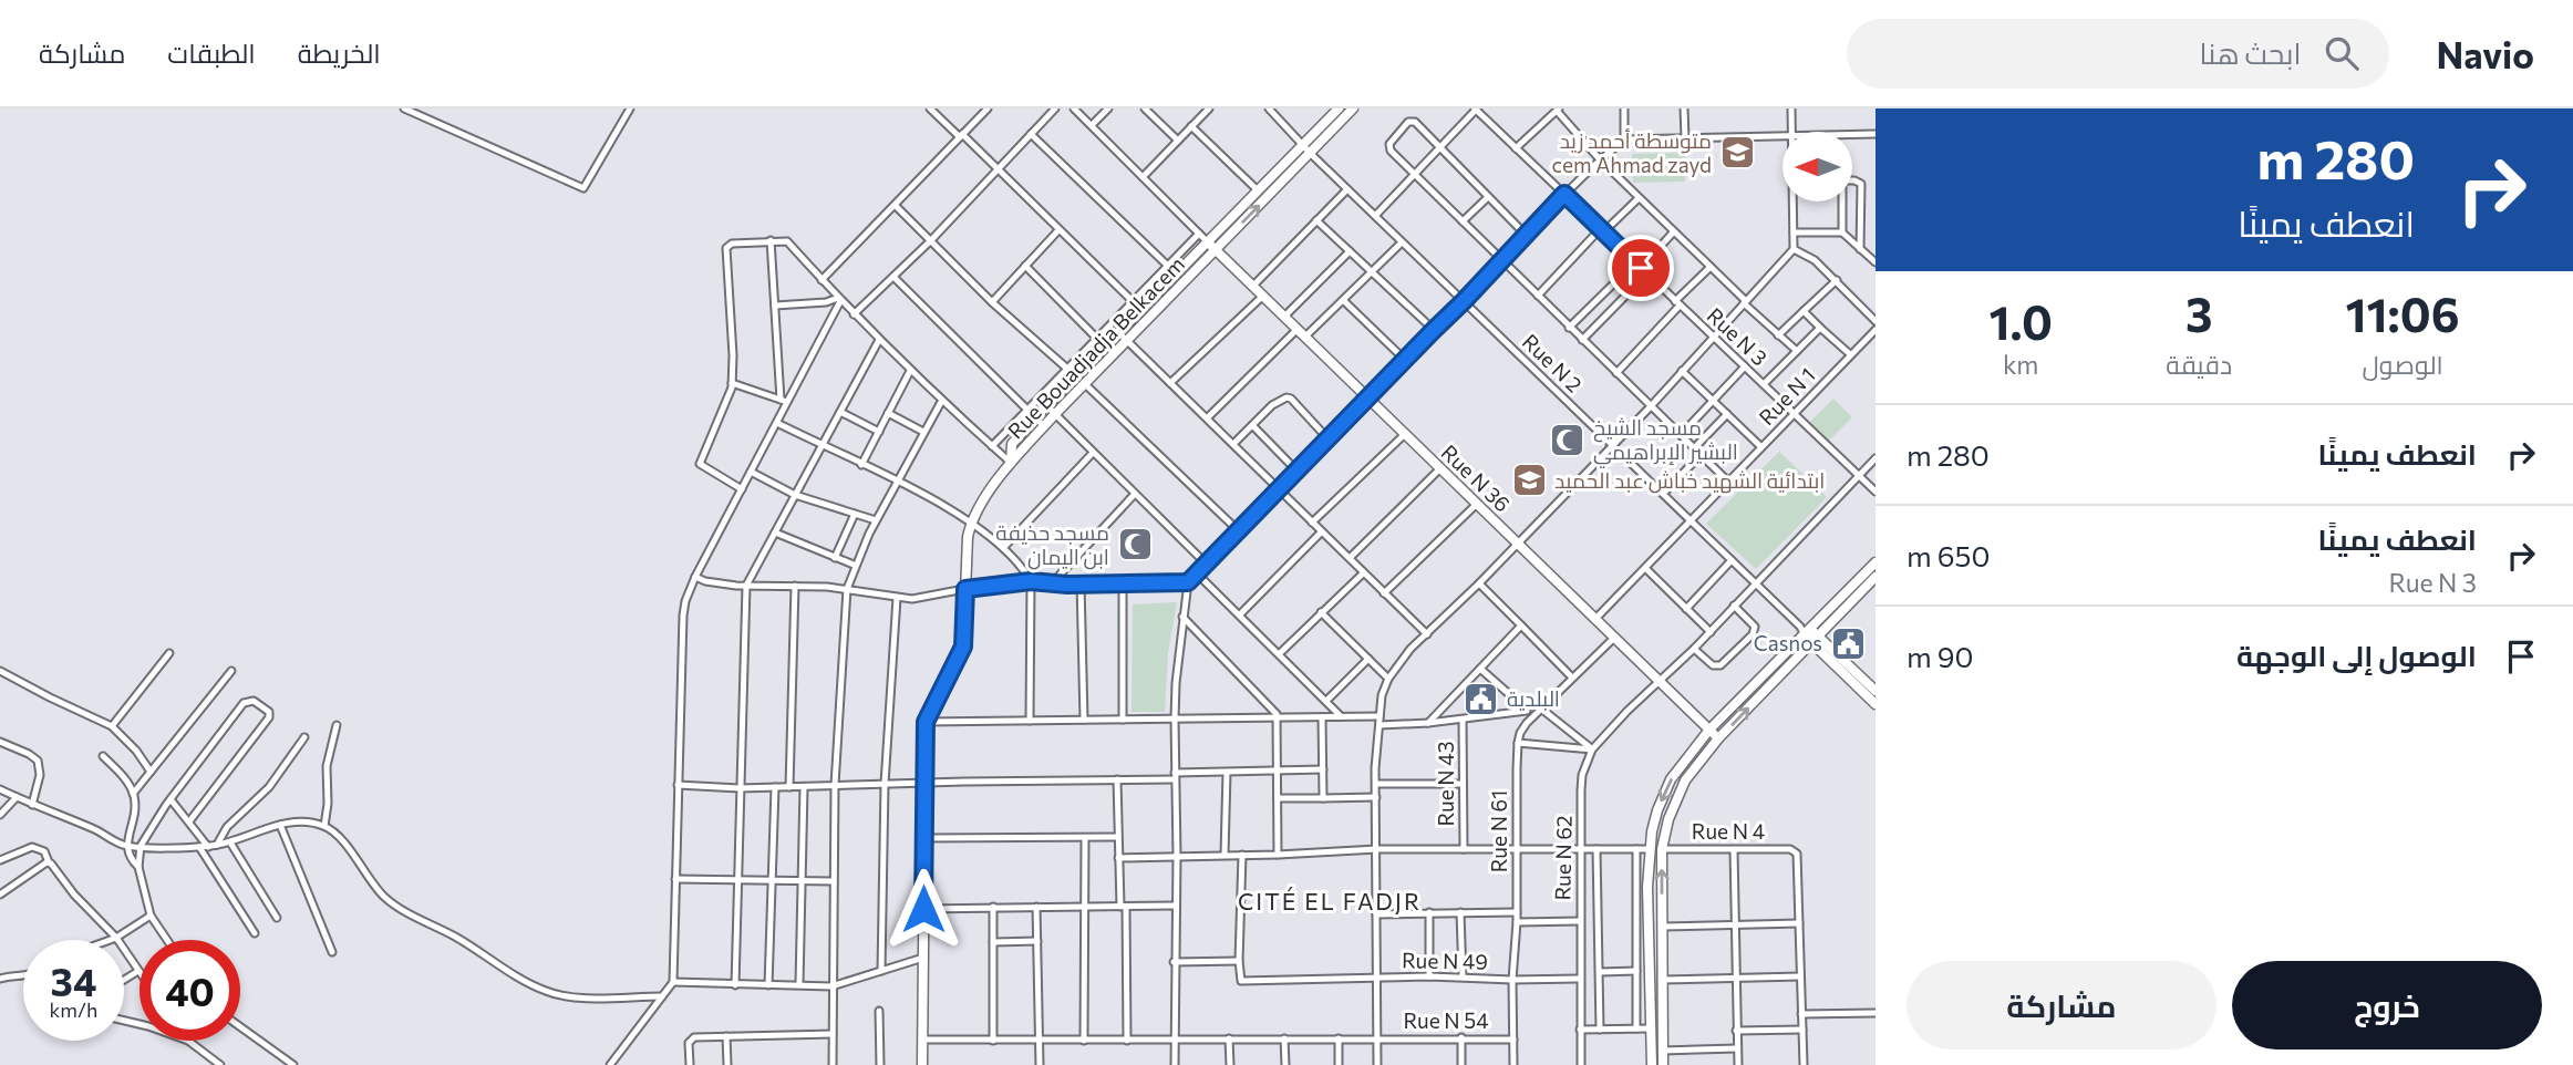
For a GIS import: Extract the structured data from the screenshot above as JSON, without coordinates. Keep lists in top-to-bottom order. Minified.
{"streets":{"street":["Rue N 3","Rue Bouadjadja Belkacem","Rue N 2","Rue N 1","Rue N 36","Rue N 43","Rue N 61","Rue N 4","Rue N 62","Rue N 49","Rue N 54"]},"crossings":[["Rue N 3","Rue N 1"],["Rue N 3","Rue N 62"],["Rue Bouadjadja Belkacem","Rue N 2"],["Rue Bouadjadja Belkacem","Rue N 36"],["Rue N 2","Rue N 1"],["Rue N 2","Rue N 62"],["Rue N 1","Rue N 36"],["Rue N 36","Rue N 61"],["Rue N 36","Rue N 62"],["Rue N 43","Rue N 4"],["Rue N 61","Rue N 4"],["Rue N 61","Rue N 49"],["Rue N 61","Rue N 54"],["Rue N 4","Rue N 62"],["Rue N 62","Rue N 49"]],"districts":["CITÉ EL FADJR"],"places":{"school or university":["متوسطة أحمد زيد cem Ahmad zayd","ابتدائية الشهيد خباش عبد الحميد"],"mosque":["مسجد الشيخ البشير الإبراهيمي","مسجد حذيفة ابن اليمان"],"public building":["Casnos","البلدية"]},"north":"left","page":{"header":"Navio","search":"ابحث هنا","nav":["الخريطة","الطبقات","مشاركة"],"turn":["280 m","انعطف يمينًا"],"eta":["11:06","الوصول","3","دقيقة","1.0","km"],"list":[{"name":"انعطف يمينًا","value":"280 m"},{"name":"انعطف يمينًا","note":"Rue N 3","value":"650 m"},{"name":"الوصول إلى الوجهة","value":"90 m"}],"speed":"34 km/h","limit":"40","buttons":["خروج","مشاركة"]}}
